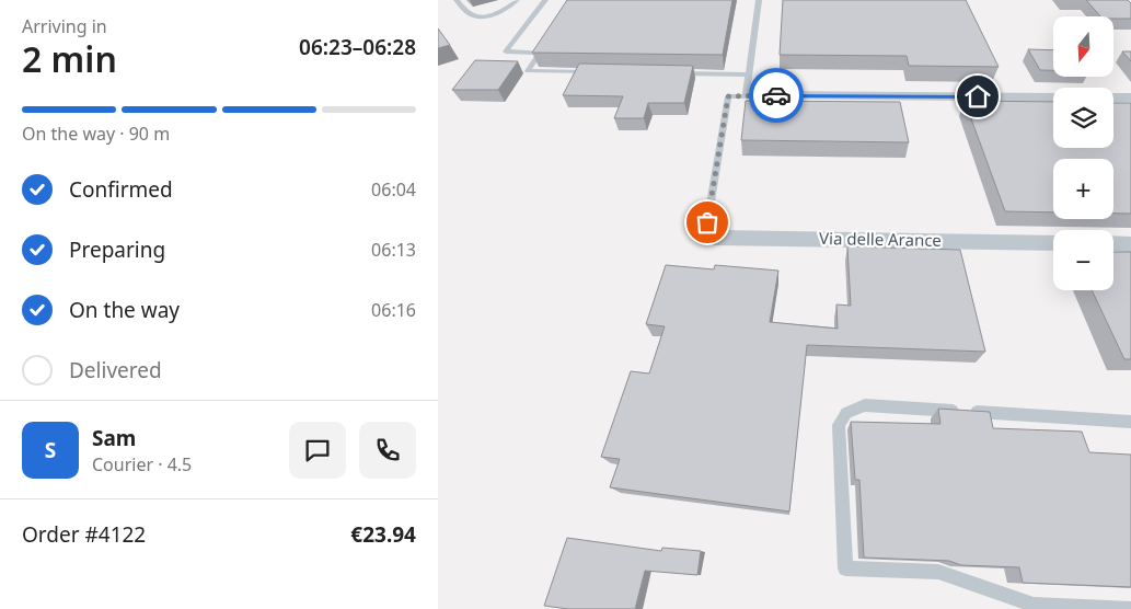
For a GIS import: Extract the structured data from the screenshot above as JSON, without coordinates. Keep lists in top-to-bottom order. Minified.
{"streets":{"street":["Via delle Arance"]},"north":"bottom","page":{"heading":["2 min","Arriving in","06:23–06:28"],"panel":["Sam","Courier · 4.5","Order #4122","€23.94"],"map_buttons":["+","−"],"bar":"On the way · 90 m","list":[["Confirmed","06:04"],["Preparing","06:13"],["On the way","06:16"],"Delivered"],"round":"S"}}
